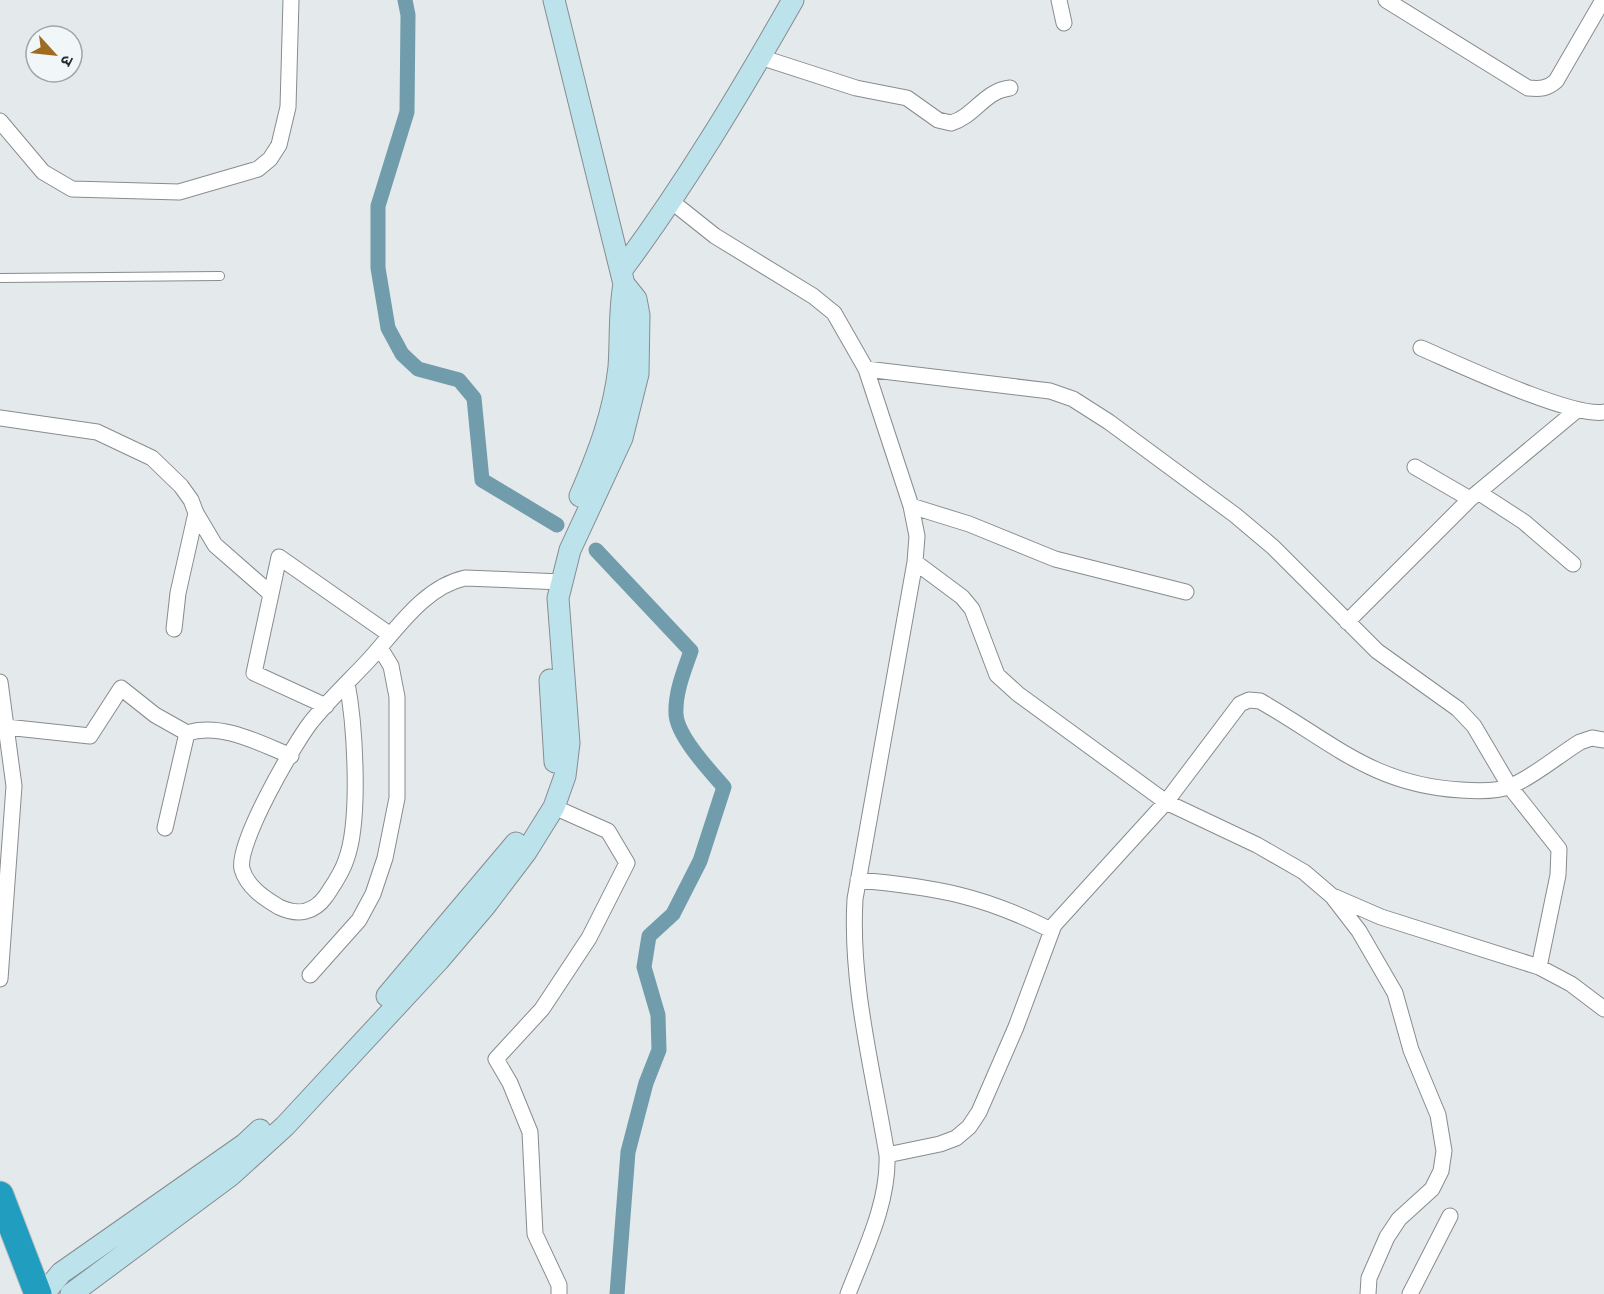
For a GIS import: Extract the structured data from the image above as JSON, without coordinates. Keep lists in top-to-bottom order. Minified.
{"north":"bottom right"}
